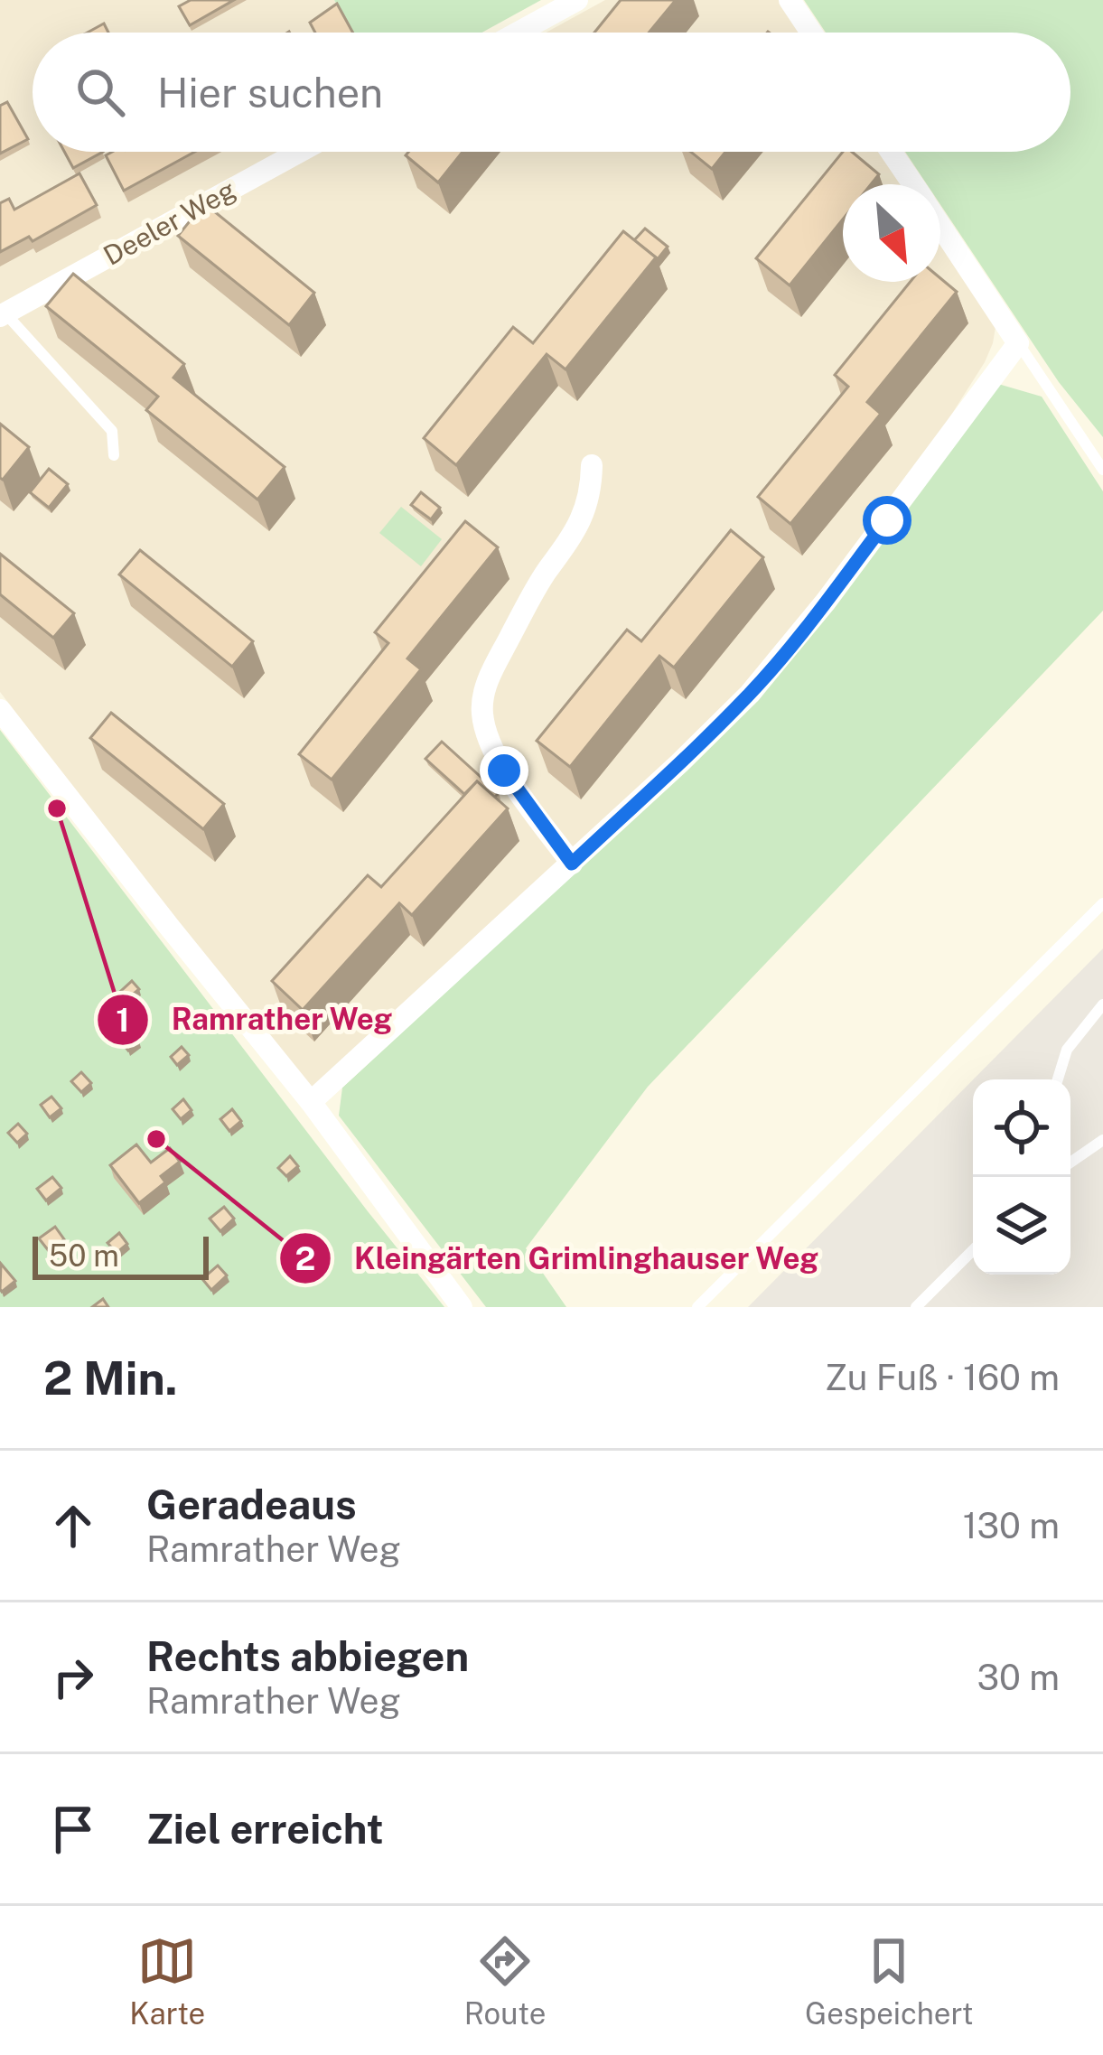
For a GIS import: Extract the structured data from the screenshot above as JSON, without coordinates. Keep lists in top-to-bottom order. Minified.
{"streets":{"street":["Deeler Weg"]},"places":["Ramrather Weg","Kleingärten Grimlinghauser Weg"],"scale_bar":"50 m","north":"bottom right","page":{"search":"Hier suchen","scale":"50 m","heading":["2 Min.","Zu Fuß · 160 m"],"list":[["Geradeaus","Ramrather Weg","130 m"],["Rechts abbiegen","Ramrather Weg","30 m"],"Ziel erreicht"],"nav":["Karte","Route","Gespeichert"]}}
